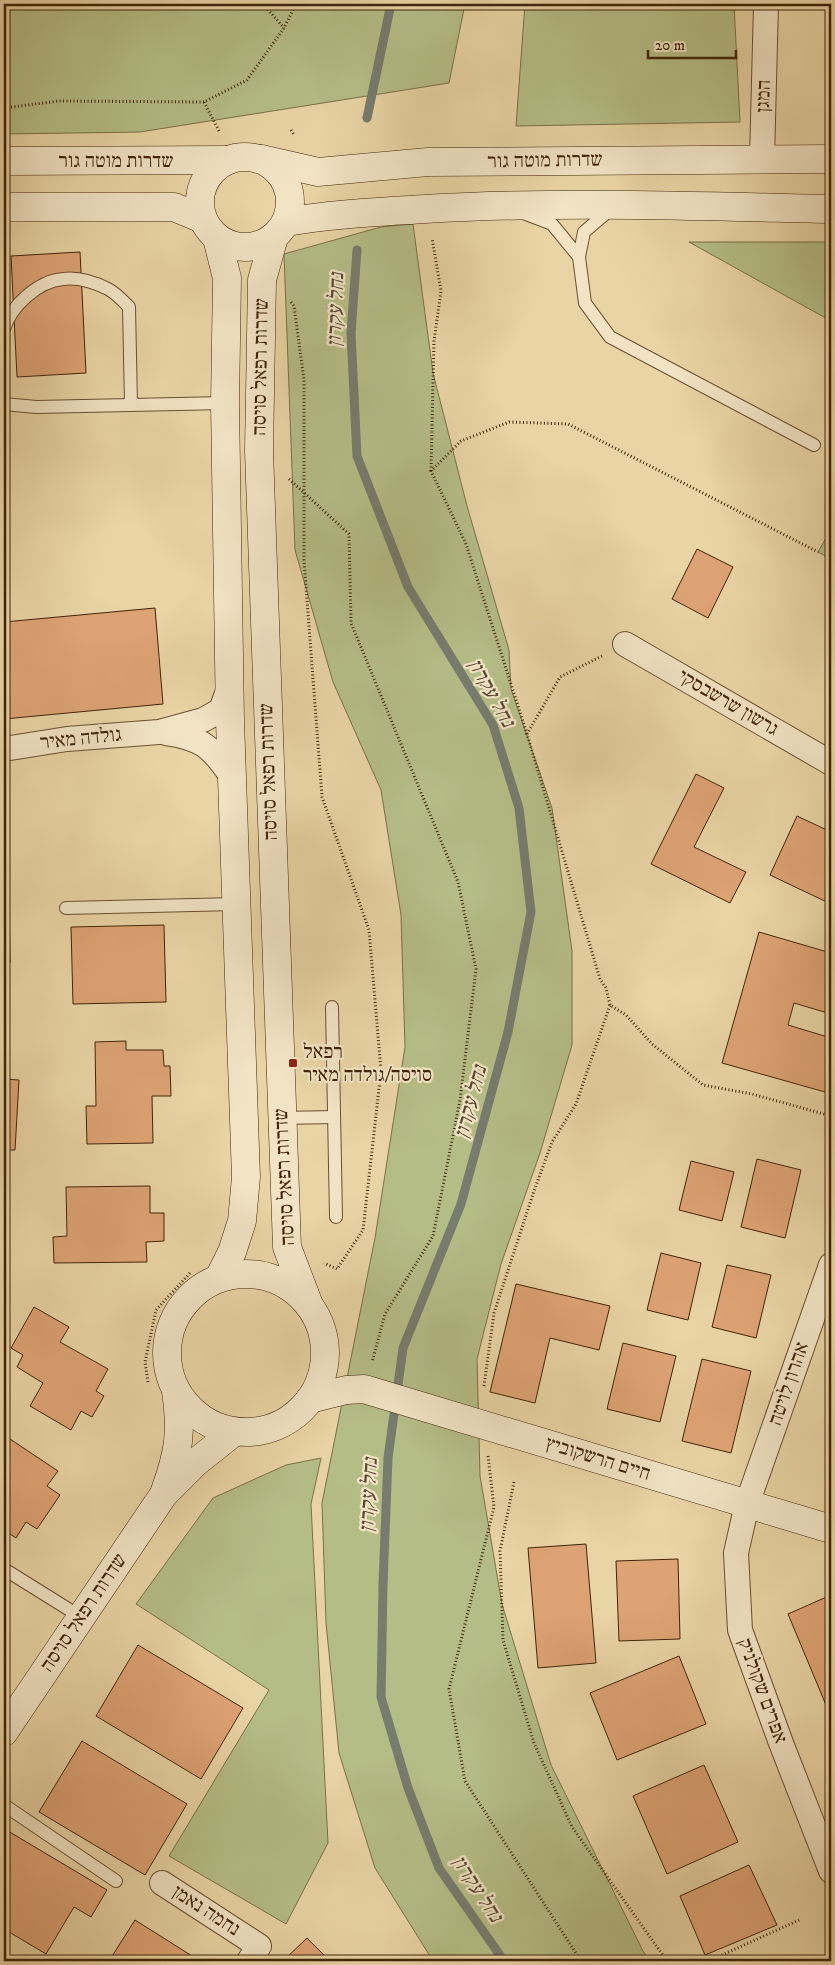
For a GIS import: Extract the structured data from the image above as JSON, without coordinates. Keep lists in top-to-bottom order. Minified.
{"streets":{"street":["המגן","שדרות מוטה גור","שדרות רפאל סויסה","גרשון שרשבסקי","גולדה מאיר","אהרון לויטה","חיים הרשקוביץ","אפרים שקולניק","נחמה נאמן"]},"crossings":[["המגן","שדרות מוטה גור"],["שדרות מוטה גור","שדרות רפאל סויסה"],["שדרות רפאל סויסה","גולדה מאיר"],["שדרות רפאל סויסה","חיים הרשקוביץ"],["אהרון לויטה","חיים הרשקוביץ"],["אהרון לויטה","אפרים שקולניק"],["חיים הרשקוביץ","אפרים שקולניק"]],"water":["נחל עקרון"],"places":{"transit":["רפאל סויסה/גולדה מאיר"]},"scale_bar":"20 m"}
